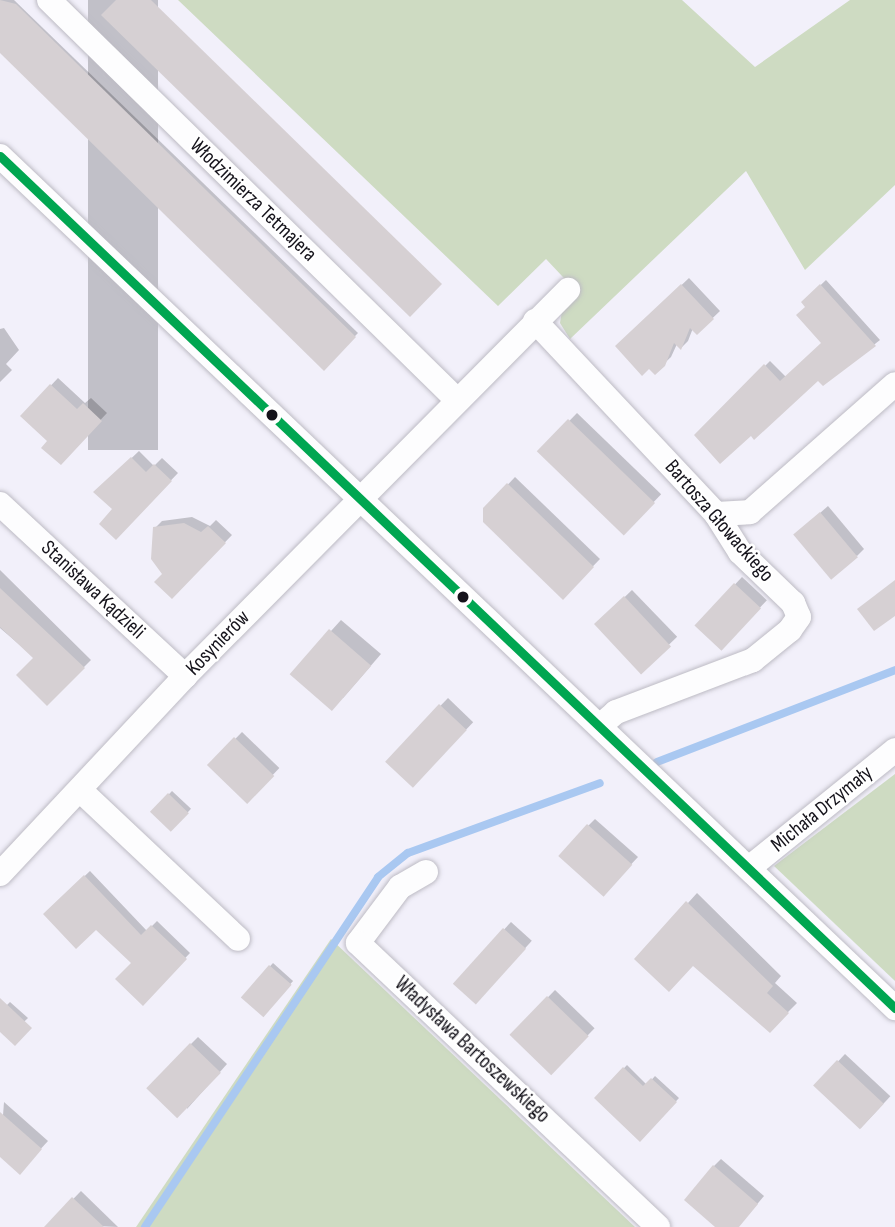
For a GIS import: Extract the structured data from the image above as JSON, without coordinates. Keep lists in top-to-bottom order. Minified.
{"streets":{"street":["Włodzimierza Tetmajera","Bartosza Głowackiego","Stanisława Kądzieli","Kosynierów","Michała Drzymały","Władysława Bartoszewskiego"]},"crossings":[["Stanisława Kądzieli","Kosynierów"]]}
